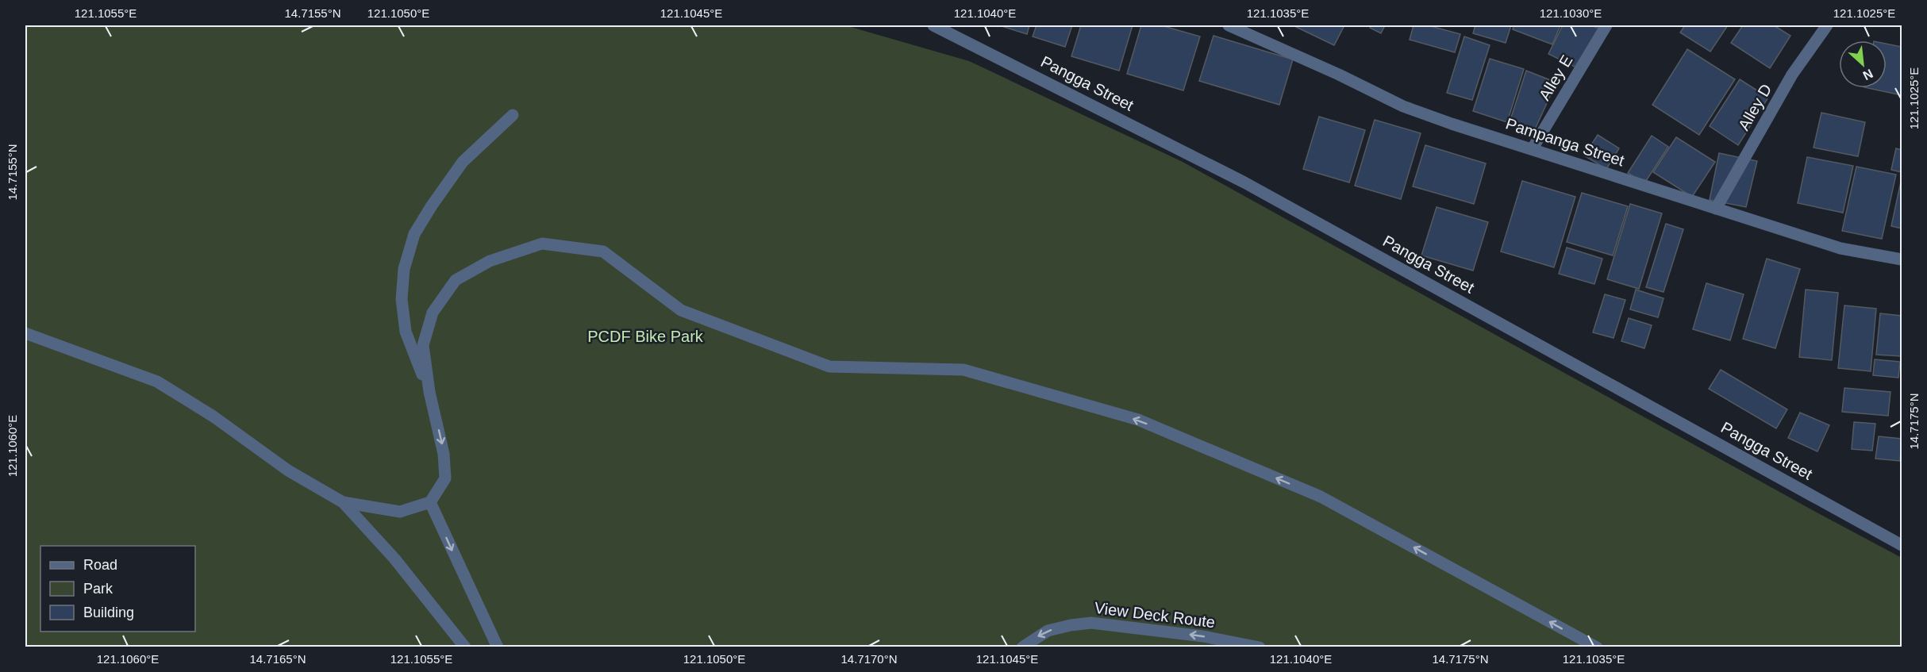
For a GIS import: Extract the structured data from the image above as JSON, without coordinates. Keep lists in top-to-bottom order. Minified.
{"streets":{"street":["Alley E","Pangga Street","Alley D","Pampanga Street","View Deck Route"]},"crossings":[["Alley E","Pampanga Street"],["Alley D","Pampanga Street"]],"one_way":["View Deck Route"],"parks":["PCDF Bike Park"],"legend":["Road","Park","Building"],"north":"bottom right","coordinates":["121.1055°E","14.7155°N","121.1050°E","121.1045°E","121.1040°E","121.1035°E","121.1030°E","121.1025°E","14.7175°N","121.1060°E","14.7165°N","14.7170°N"]}
